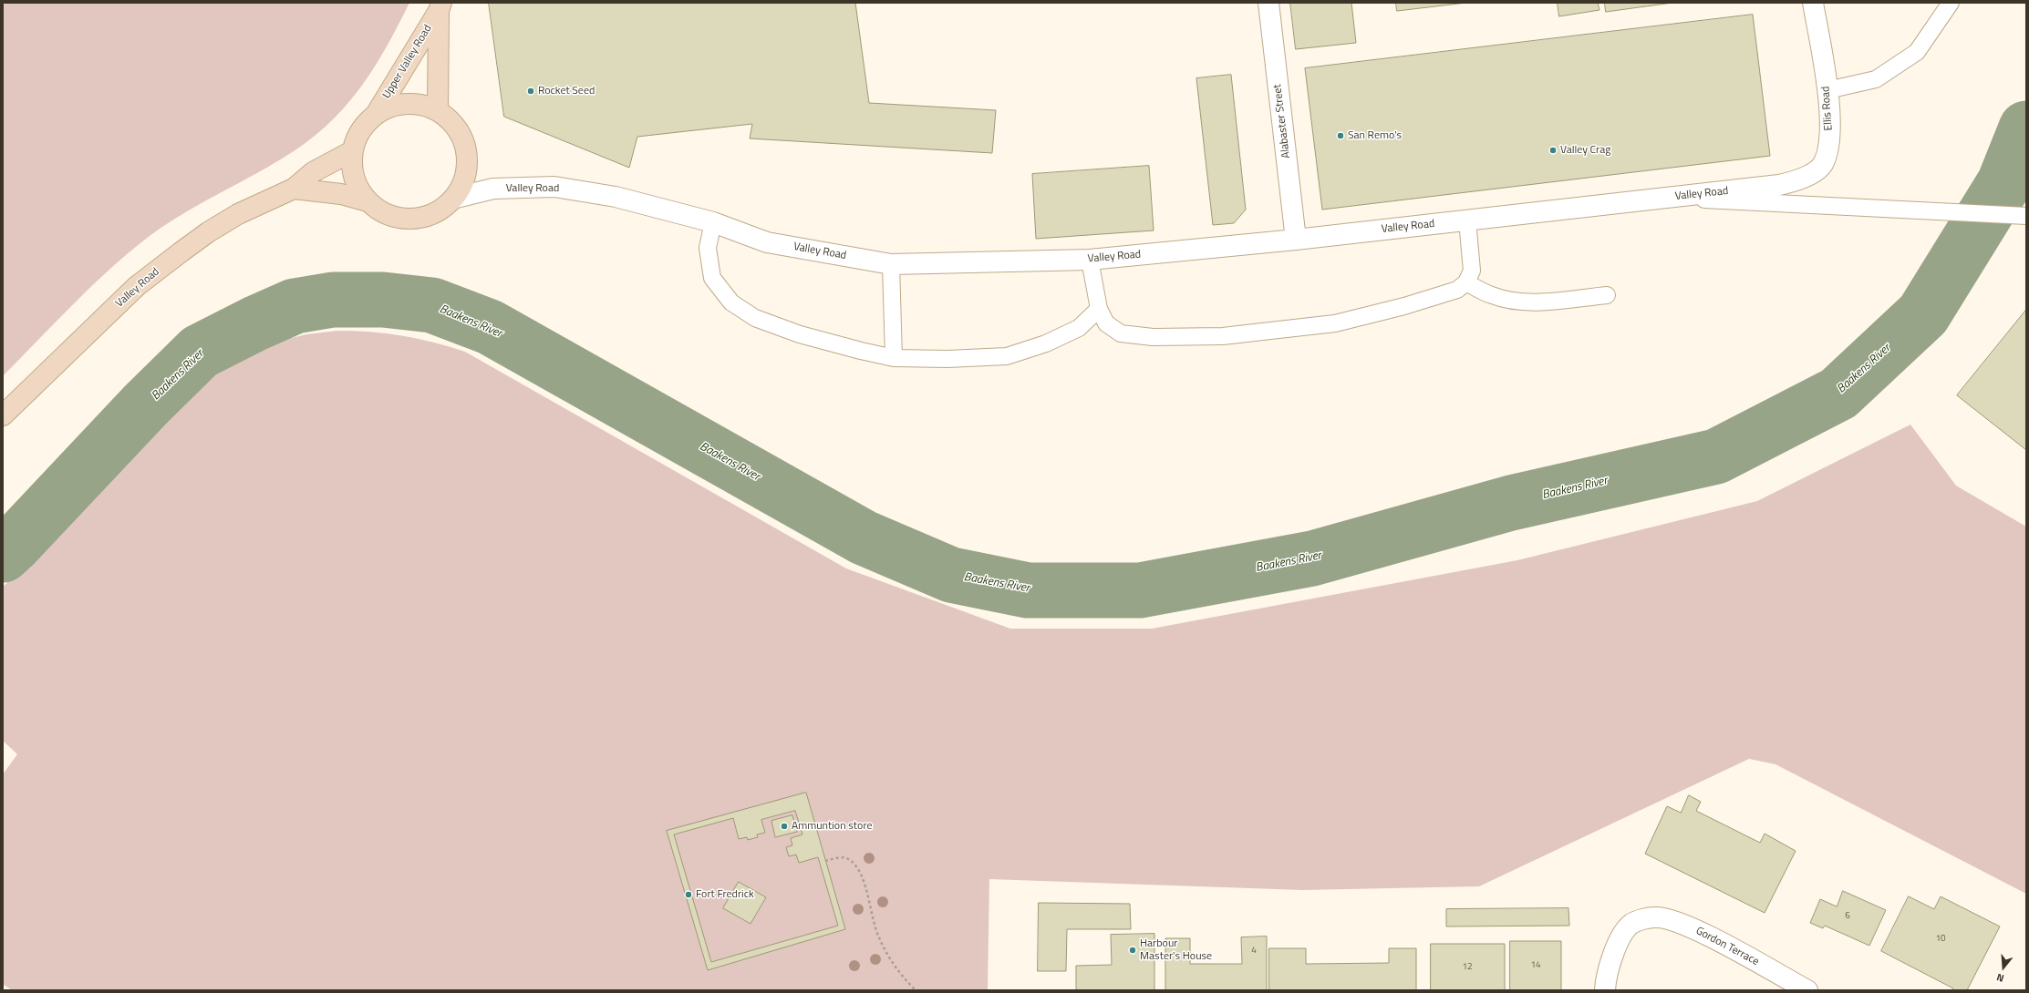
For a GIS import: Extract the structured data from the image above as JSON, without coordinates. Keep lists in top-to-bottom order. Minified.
{"streets":{"street":["Upper Valley Road","Ellis Road","Alabaster Street","Valley Road","Gordon Terrace"]},"crossings":[["Upper Valley Road","Valley Road"],["Ellis Road","Valley Road"],["Alabaster Street","Valley Road"]],"water":["Baakens River"],"places":["Rocket Seed","San Remo's","Valley Crag","Ammuntion store","Fort Fredrick","Harbour Master's House"],"house_numbers":["6","10","4","14","12"],"north":"bottom"}
